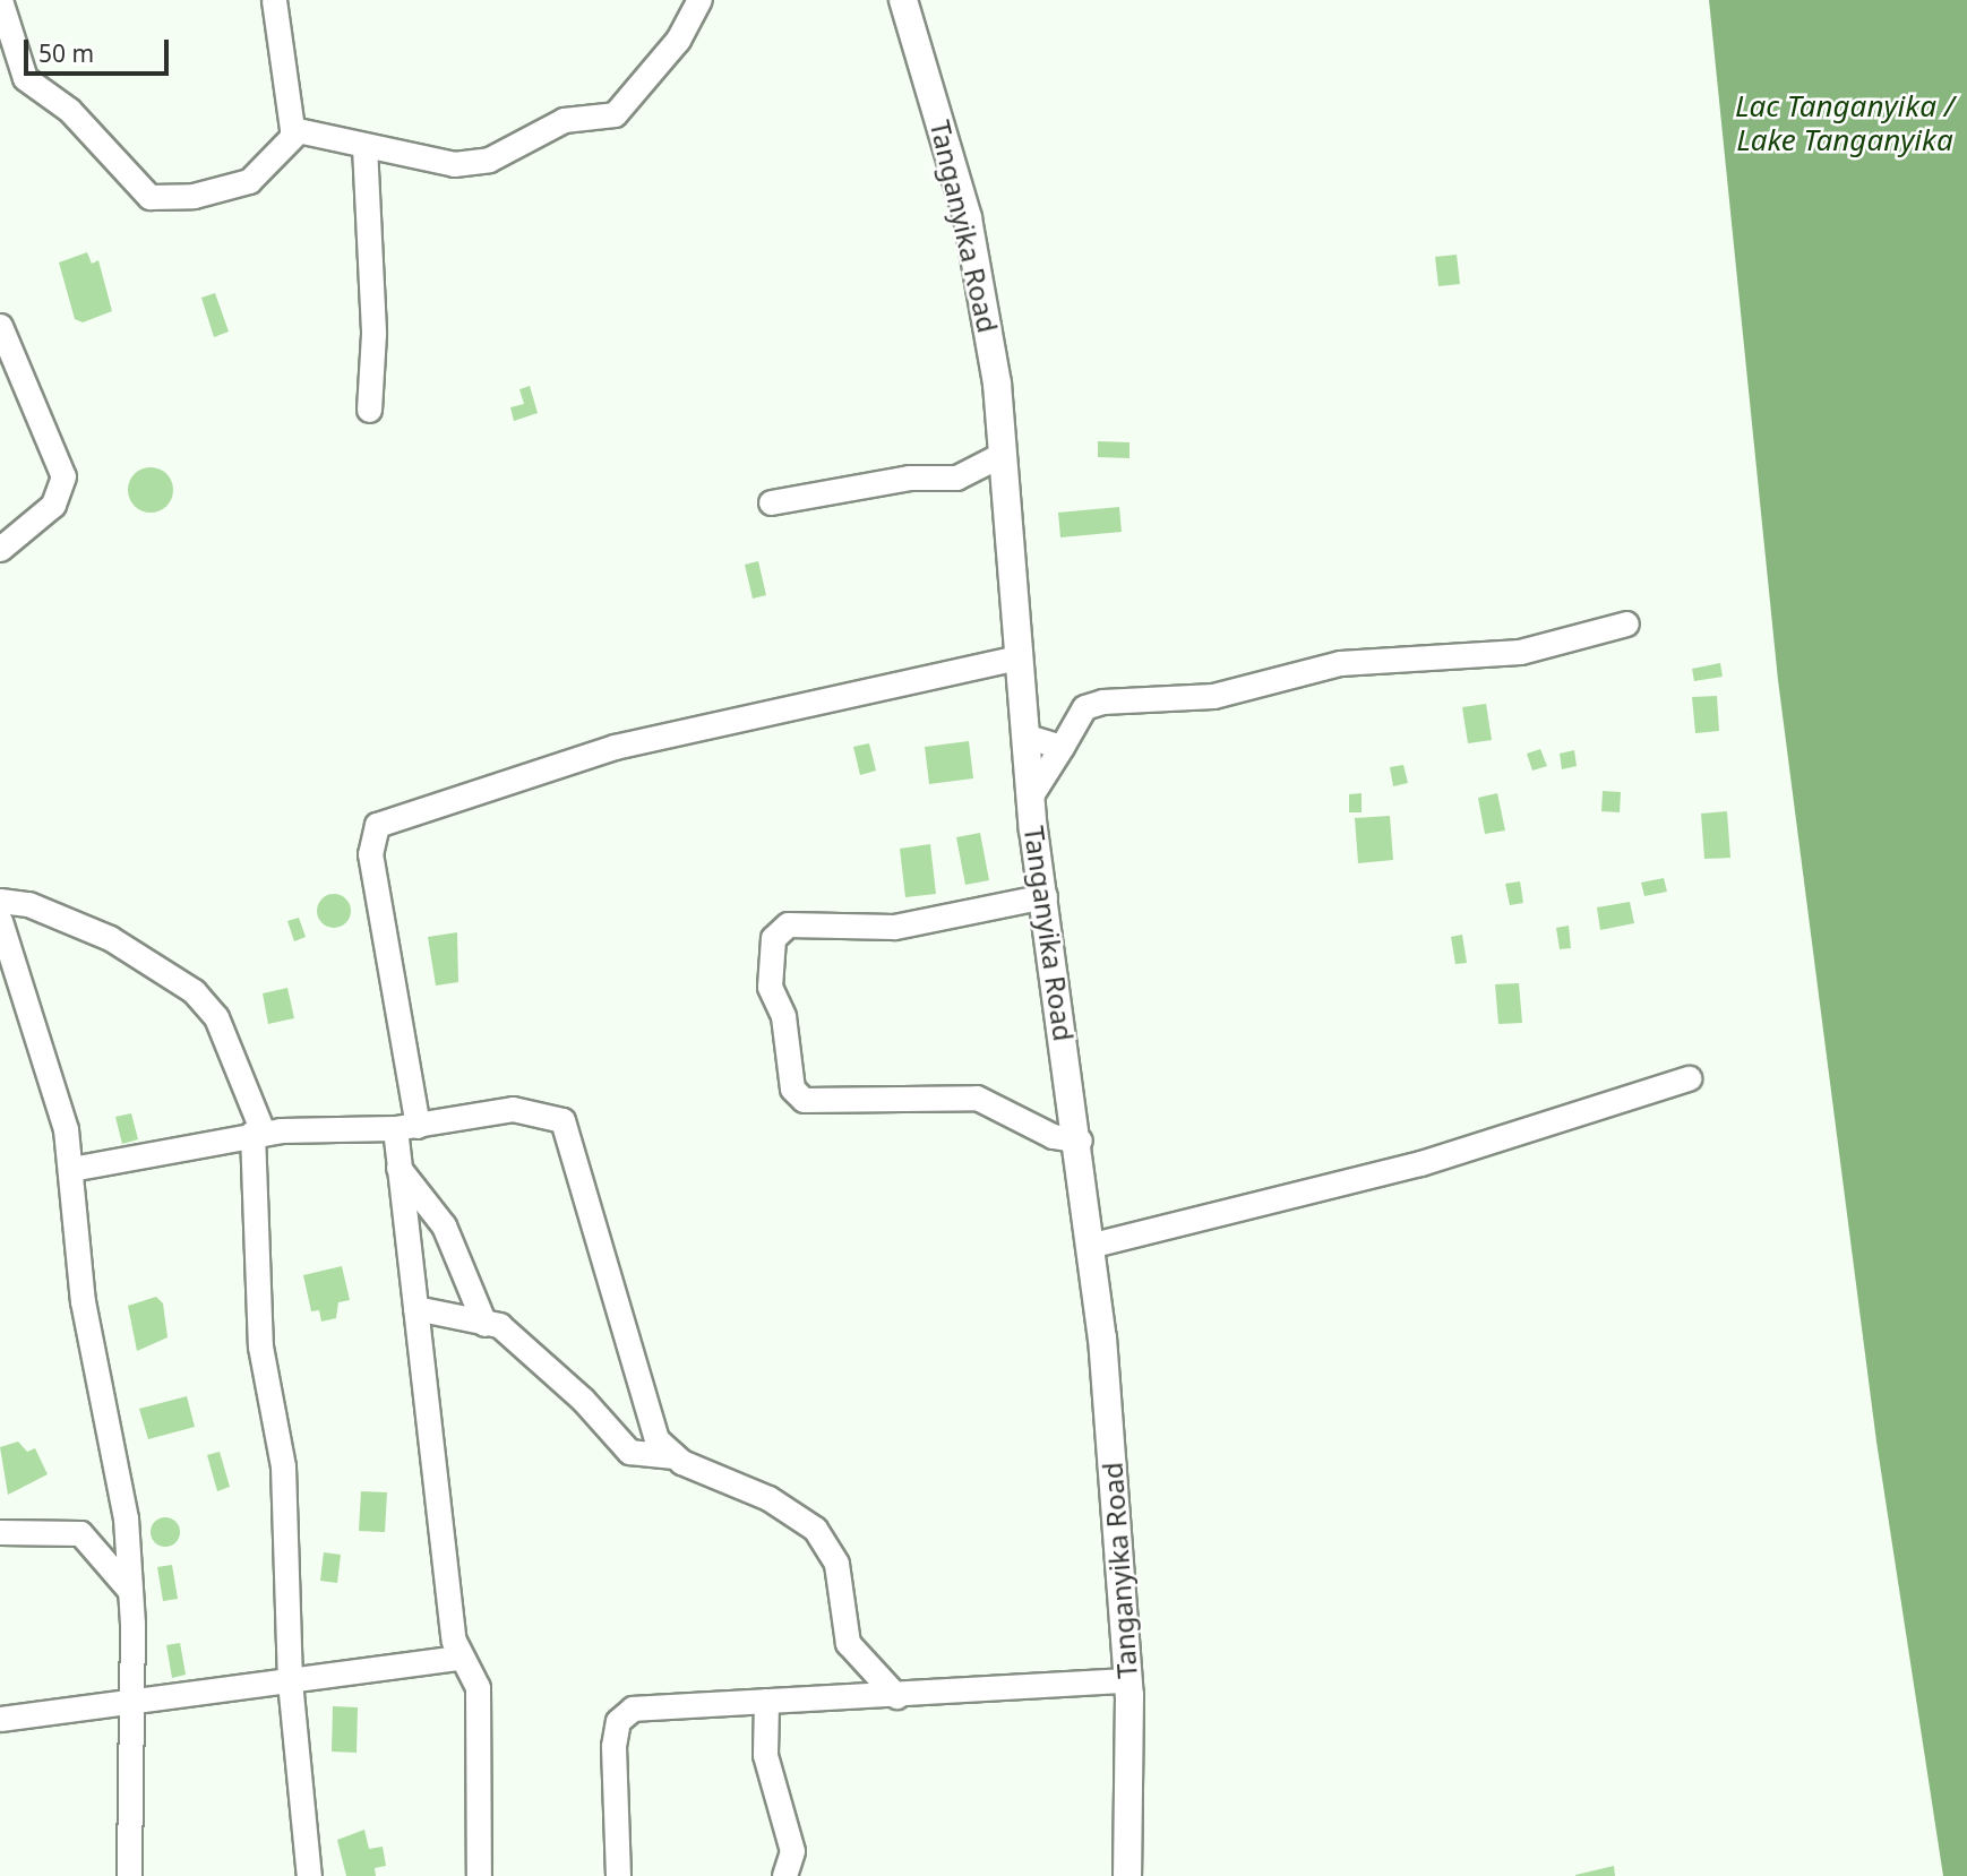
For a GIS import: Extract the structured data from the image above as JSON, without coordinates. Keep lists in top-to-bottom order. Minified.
{"streets":{"street":["Tanganyika Road"]},"water":["Lac Tanganyika / Lake Tanganyika"],"scale_bar":"50 m"}
